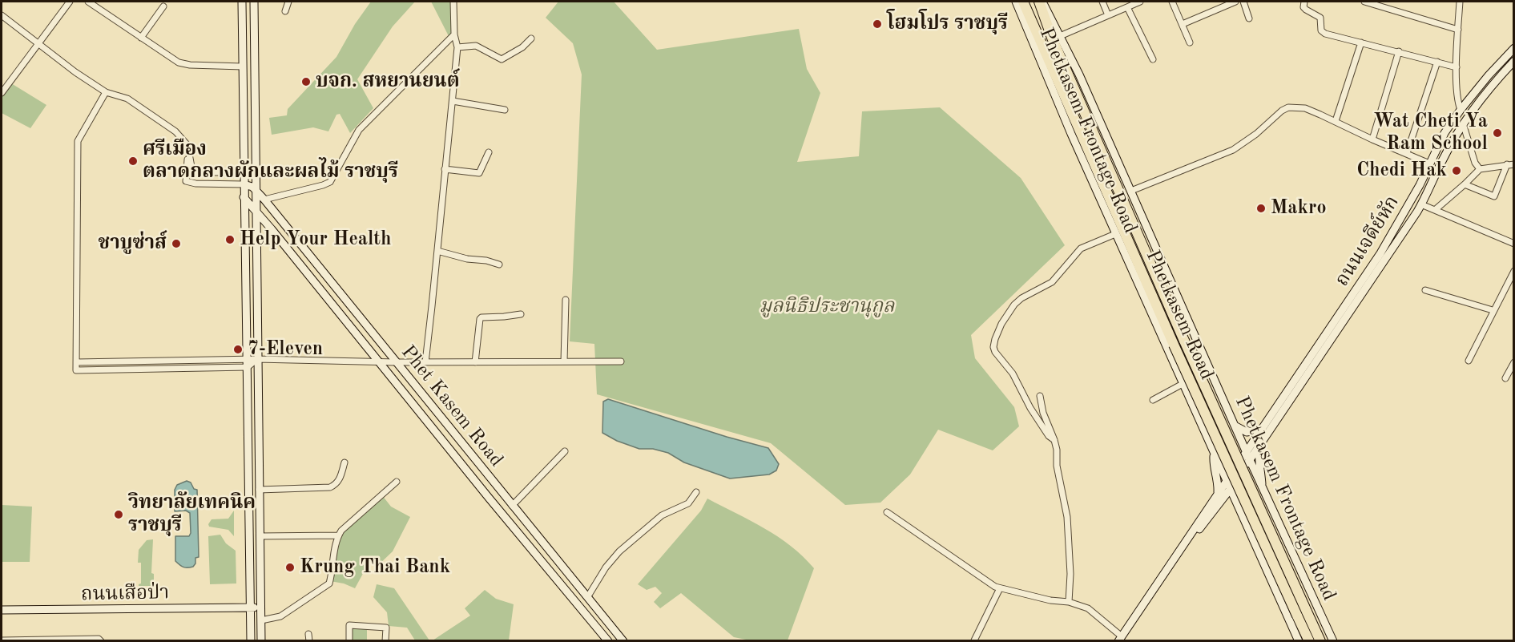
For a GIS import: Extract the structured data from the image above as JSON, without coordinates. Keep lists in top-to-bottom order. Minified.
{"streets":{"highway":["Phetkasem Road"],"main road":["Phetkasem Frontage Road","ถนนเจดีย์หัก","Phet Kasem Road","ถนนเสือป่า"]},"crossings":[["Phetkasem Frontage Road","ถนนเจดีย์หัก"],["Phetkasem Frontage Road","Phetkasem Road"]],"parks":["มูลนิธิประชานุกูล"],"places":["โฮมโปร ราชบุรี","บจก. สหยานยนต์","Wat Cheti Ya Ram School","ศรีเมือง ตลาดกลางผักและผลไม้ ราชบุรี","Chedi Hak","Makro","Help Your Health","ชาบูซ่าส์","7-Eleven","วิทยาลัยเทคนิค ราชบุรี","Krung Thai Bank"]}
